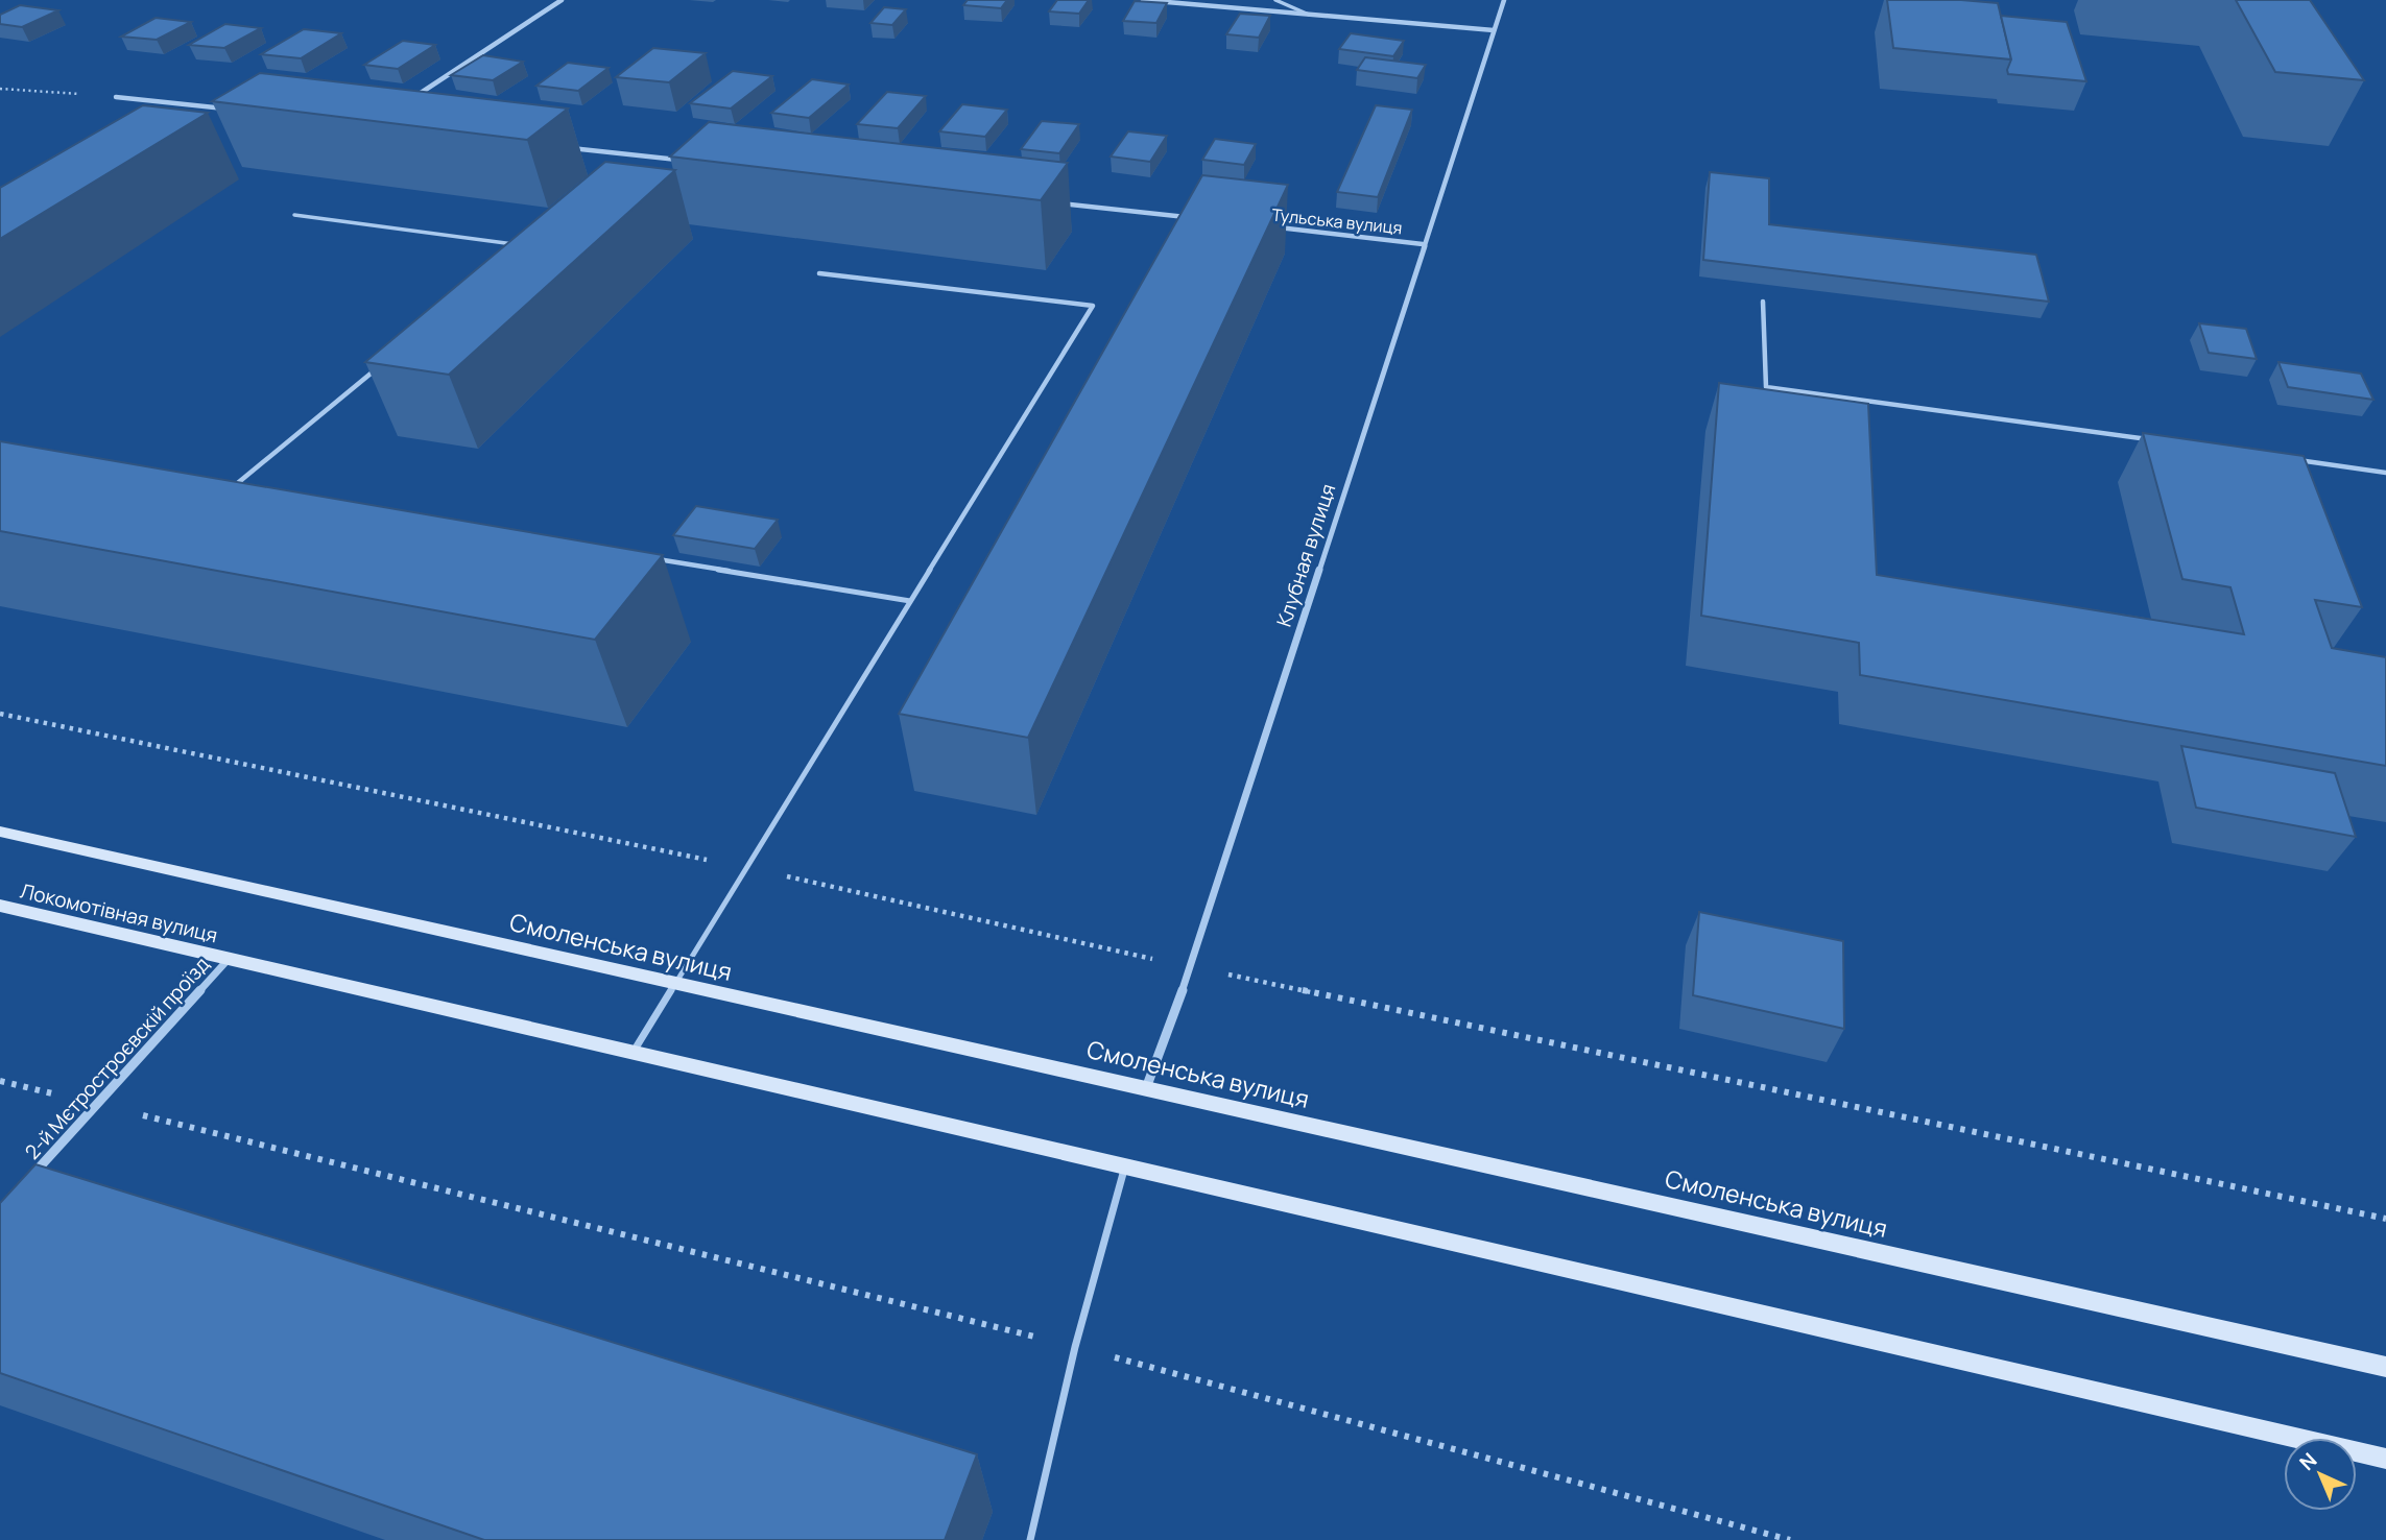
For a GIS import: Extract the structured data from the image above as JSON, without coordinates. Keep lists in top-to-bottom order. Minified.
{"streets":{"street":["Тульська вулиця","Клубная вулиця","Локомотівная вулиця","Смоленська вулиця","2-й Мєтростроєвскій проїзд"]},"crossings":[["Тульська вулиця","Клубная вулиця"],["Клубная вулиця","Смоленська вулиця"],["Локомотівная вулиця","2-й Мєтростроєвскій проїзд"]],"north":"top left"}
